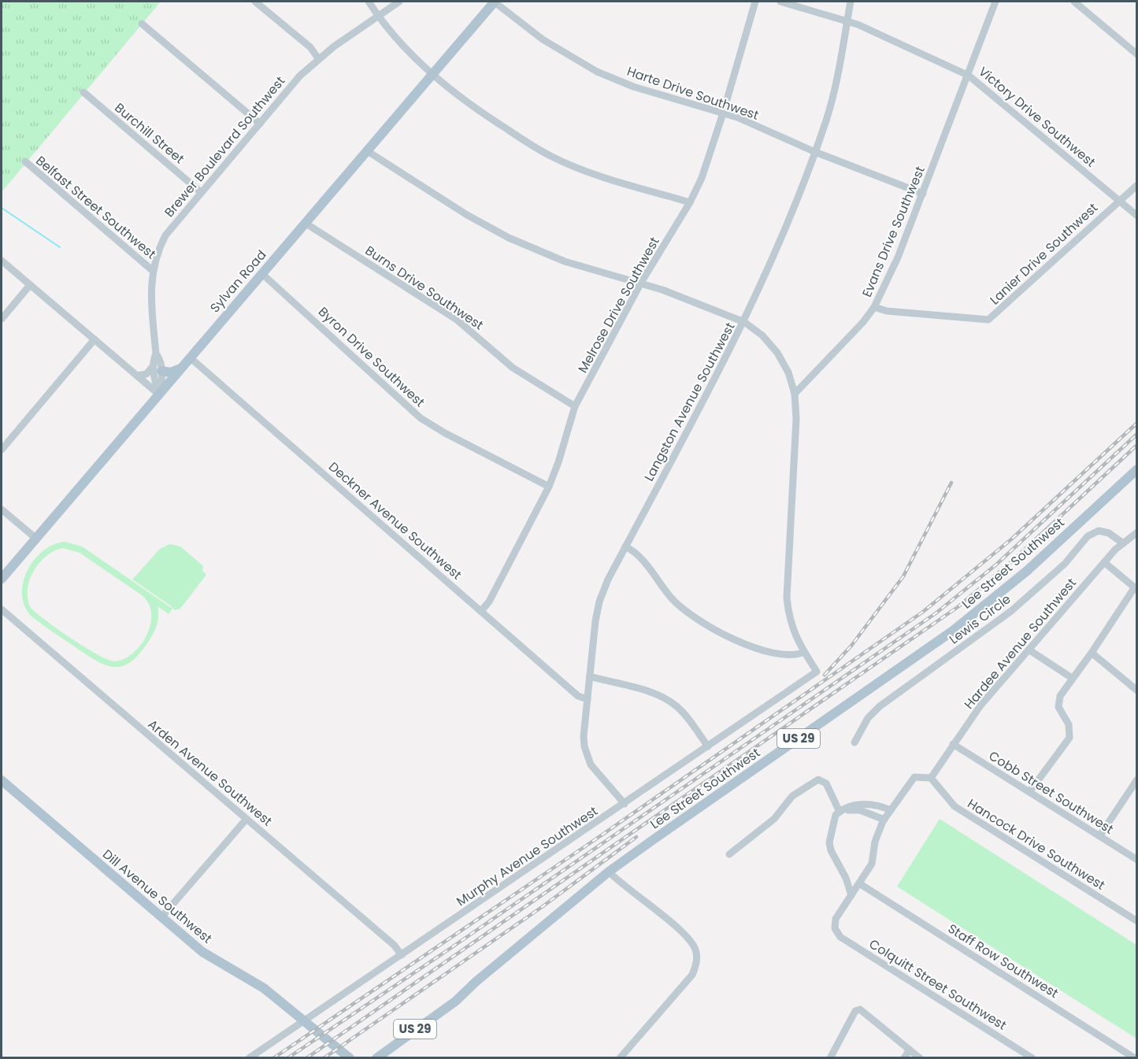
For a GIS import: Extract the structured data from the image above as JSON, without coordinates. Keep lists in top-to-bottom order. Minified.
{"streets":{"main road":["Sylvan Road","Lee Street Southwest","US 29","Dill Avenue Southwest"],"street":["Harte Drive Southwest","Victory Drive Southwest","Burchill Street","Brewer Boulevard Southwest","Belfast Street Southwest","Evans Drive Southwest","Lanier Drive Southwest","Burns Drive Southwest","Melrose Drive Southwest","Byron Drive Southwest","Langston Avenue Southwest","Deckner Avenue Southwest","Lewis Circle","Hardee Avenue Southwest","Arden Avenue Southwest","Cobb Street Southwest","Hancock Drive Southwest","Murphy Avenue Southwest","Staff Row Southwest","Colquitt Street Southwest"]},"crossings":[["Harte Drive Southwest","Evans Drive Southwest"],["Harte Drive Southwest","Sylvan Road"],["Harte Drive Southwest","Melrose Drive Southwest"],["Harte Drive Southwest","Langston Avenue Southwest"],["Victory Drive Southwest","Evans Drive Southwest"],["Victory Drive Southwest","Lanier Drive Southwest"],["Victory Drive Southwest","Langston Avenue Southwest"],["Burchill Street","Brewer Boulevard Southwest"],["Brewer Boulevard Southwest","Belfast Street Southwest"],["Brewer Boulevard Southwest","Sylvan Road"],["Evans Drive Southwest","Lanier Drive Southwest"],["Sylvan Road","Burns Drive Southwest"],["Sylvan Road","Byron Drive Southwest"],["Sylvan Road","Deckner Avenue Southwest"],["Burns Drive Southwest","Melrose Drive Southwest"],["Melrose Drive Southwest","Byron Drive Southwest"],["Melrose Drive Southwest","Deckner Avenue Southwest"],["Langston Avenue Southwest","Deckner Avenue Southwest"],["Langston Avenue Southwest","Murphy Avenue Southwest"],["Lewis Circle","Hardee Avenue Southwest"],["Hardee Avenue Southwest","Cobb Street Southwest"],["Hardee Avenue Southwest","Hancock Drive Southwest"],["Arden Avenue Southwest","Murphy Avenue Southwest"],["Murphy Avenue Southwest","Dill Avenue Southwest"]]}
